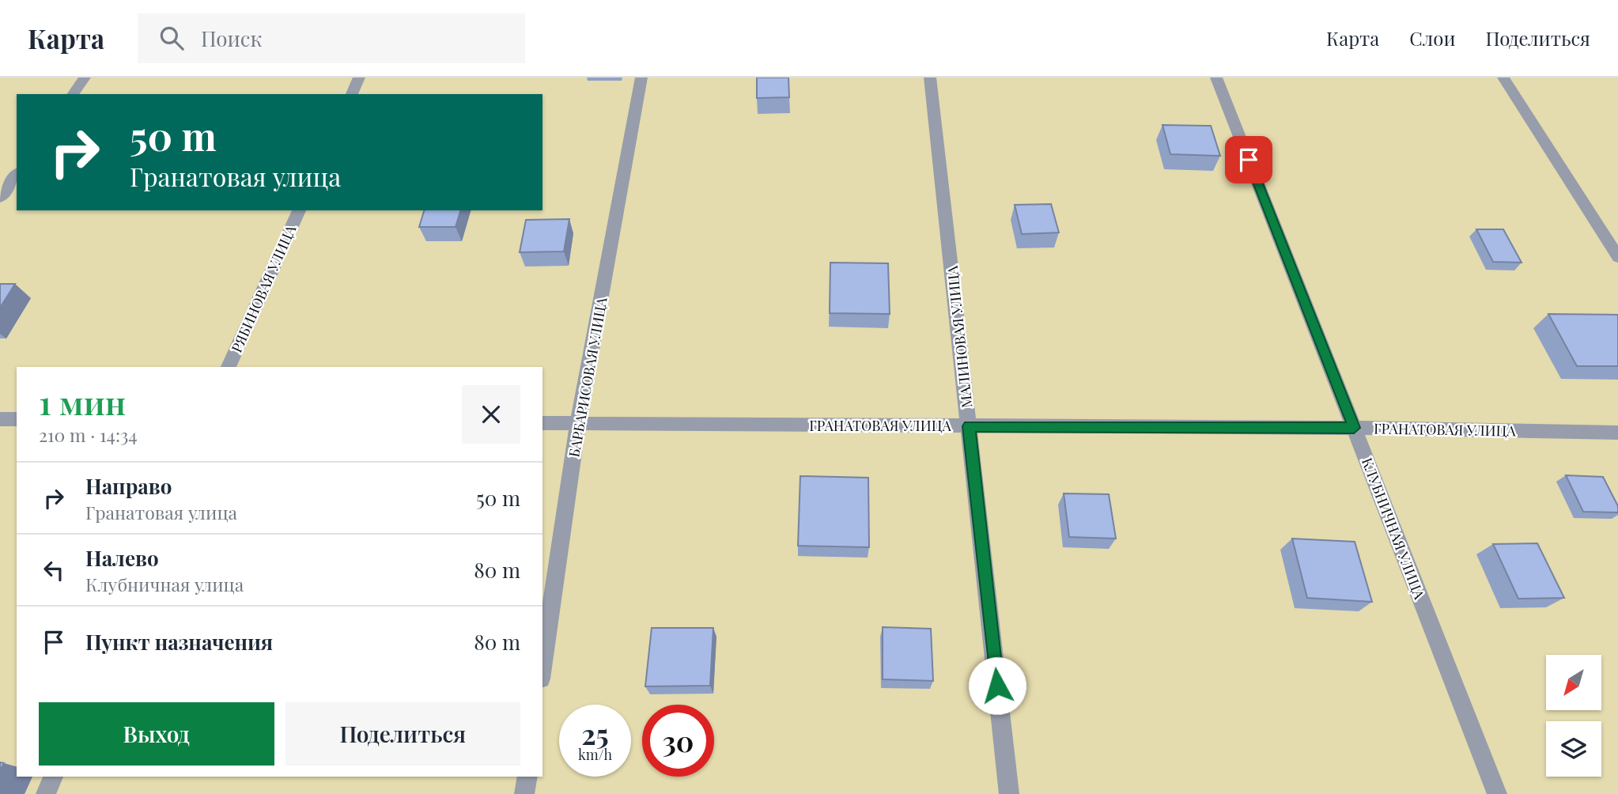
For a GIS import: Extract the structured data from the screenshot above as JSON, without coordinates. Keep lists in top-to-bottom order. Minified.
{"streets":{"street":["РЯБИНОВАЯ УЛИЦА","МАЛИНОВАЯ УЛИЦА","БАРБАРИСОВАЯ УЛИЦА","ГРАНАТОВАЯ УЛИЦА","КЛУБНИЧНАЯ УЛИЦА"]},"crossings":[["МАЛИНОВАЯ УЛИЦА","ГРАНАТОВАЯ УЛИЦА"],["БАРБАРИСОВАЯ УЛИЦА","ГРАНАТОВАЯ УЛИЦА"],["ГРАНАТОВАЯ УЛИЦА","КЛУБНИЧНАЯ УЛИЦА"]],"north":"bottom left","page":{"header":"Карта","search":"Поиск","nav":["Карта","Слои","Поделиться"],"turn":["50 m","Гранатовая улица"],"heading":["1 мин","210 m · 14:34"],"list":[{"name":"Направо","note":"Гранатовая улица","value":"50 m"},{"name":"Налево","note":"Клубничная улица","value":"80 m"},{"name":"Пункт назначения","value":"80 m"}],"buttons":["Выход","Поделиться"],"speed":"25 km/h","limit":"30"}}
